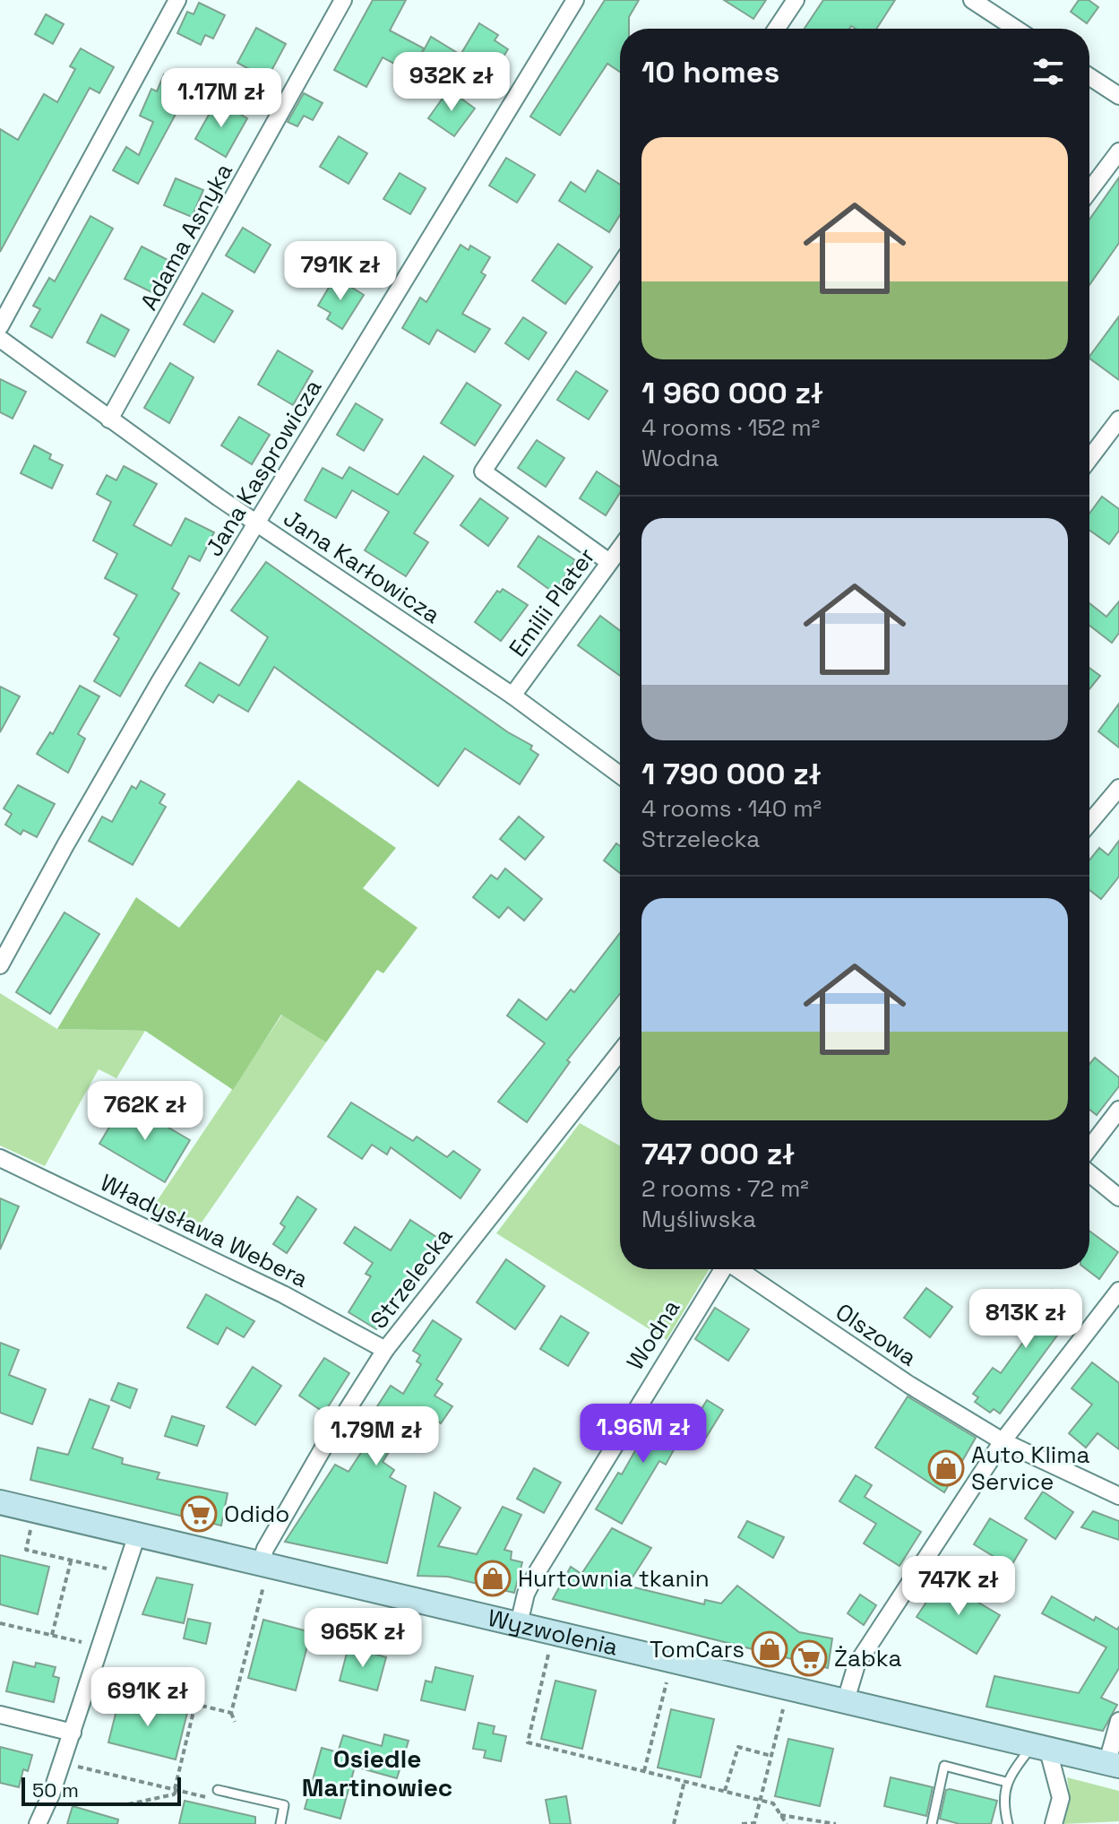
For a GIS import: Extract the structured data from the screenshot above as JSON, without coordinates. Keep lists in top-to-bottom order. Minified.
{"streets":{"main road":["Wyzwolenia"],"street":["Adama Asnyka","Jana Kasprowicza","Jana Karłowicza","Emilii Plater","Władysława Webera","Strzelecka","Wodna","Olszowa"]},"crossings":[["Adama Asnyka","Jana Karłowicza"],["Jana Kasprowicza","Jana Karłowicza"],["Jana Karłowicza","Emilii Plater"],["Władysława Webera","Strzelecka"],["Strzelecka","Wyzwolenia"],["Wodna","Wyzwolenia"]],"districts":["Osiedle Martinowiec"],"places":{"shop":["Auto Klima Service","Hurtownia tkanin","TomCars"],"supermarket":["Odido","Żabka"]},"scale_bar":"50 m","page":{"heading":"10 homes","price":["932K zł","1.17M zł","791K zł","762K zł","813K zł","1.96M zł","1.79M zł","747K zł","965K zł","691K zł"],"list":[{"name":"1 960 000 zł","note":"4 rooms · 152 m² · Wodna"},{"name":"1 790 000 zł","note":"4 rooms · 140 m² · Strzelecka"},{"name":"747 000 zł","note":"2 rooms · 72 m² · Myśliwska"}],"scale":"50 m"}}
